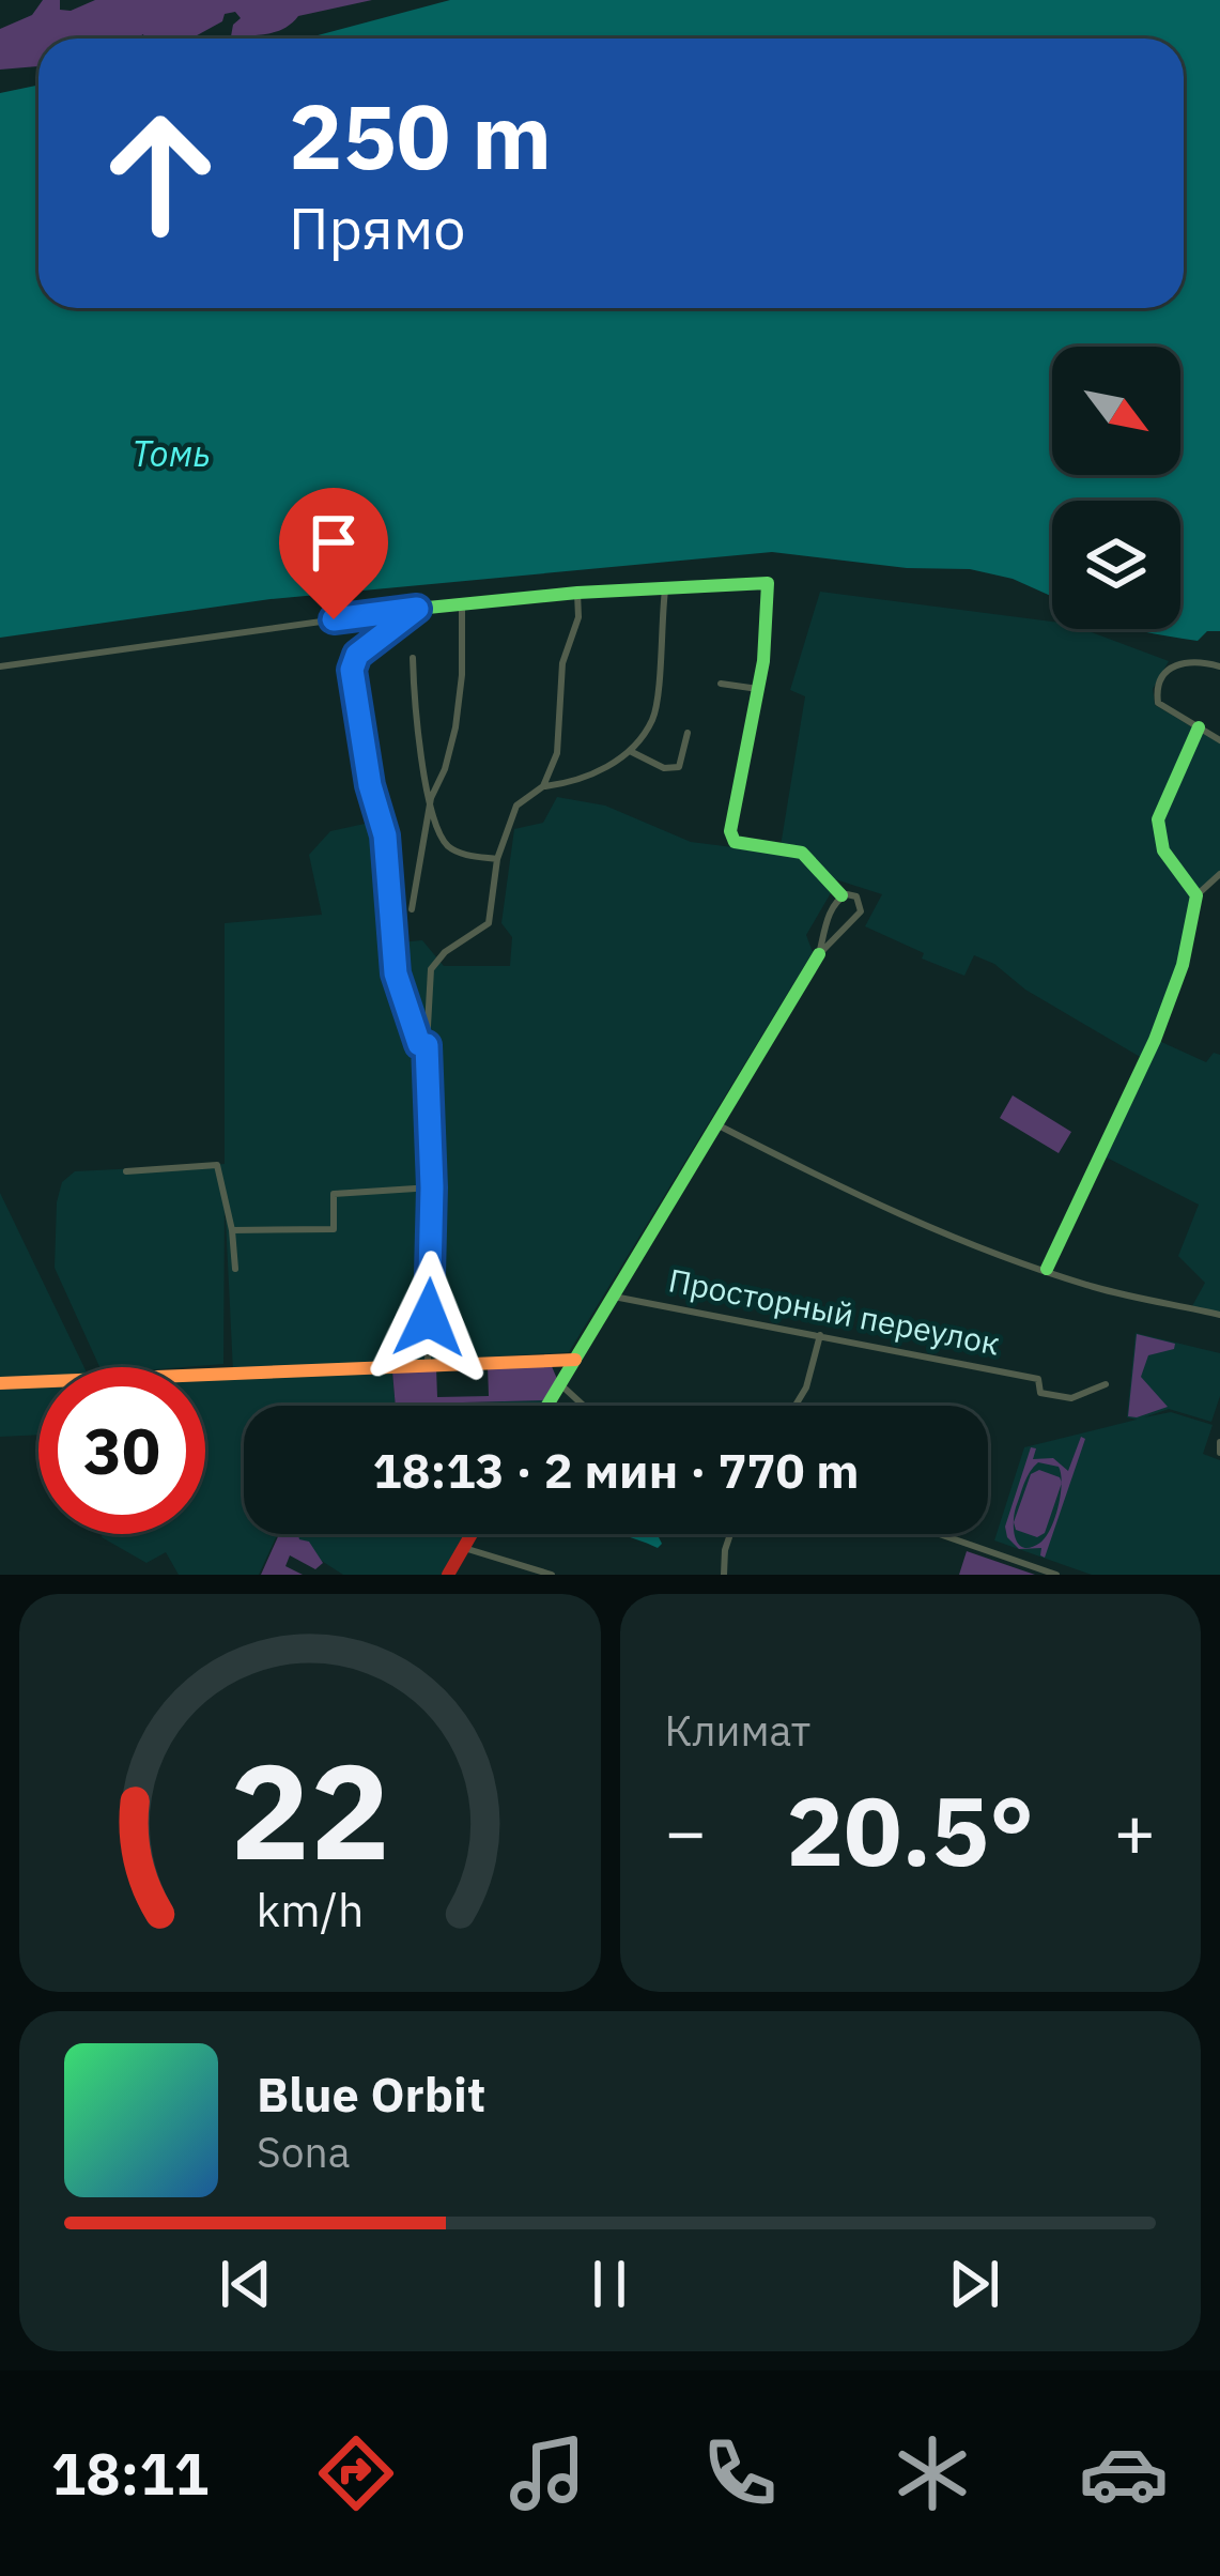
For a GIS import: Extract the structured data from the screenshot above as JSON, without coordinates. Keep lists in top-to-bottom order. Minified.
{"streets":{"street":["Просторный переулок"]},"water":["Томь"],"north":"bottom right","page":{"turn":["250 m","Прямо"],"limit":"30","trip":"18:13 · 2 мин · 770 m","tile":"Климат","heat":["−","20.5°","+"],"song":["Blue Orbit","Sona"],"tabs":"18:11","gauge":["22","km/h"]}}
